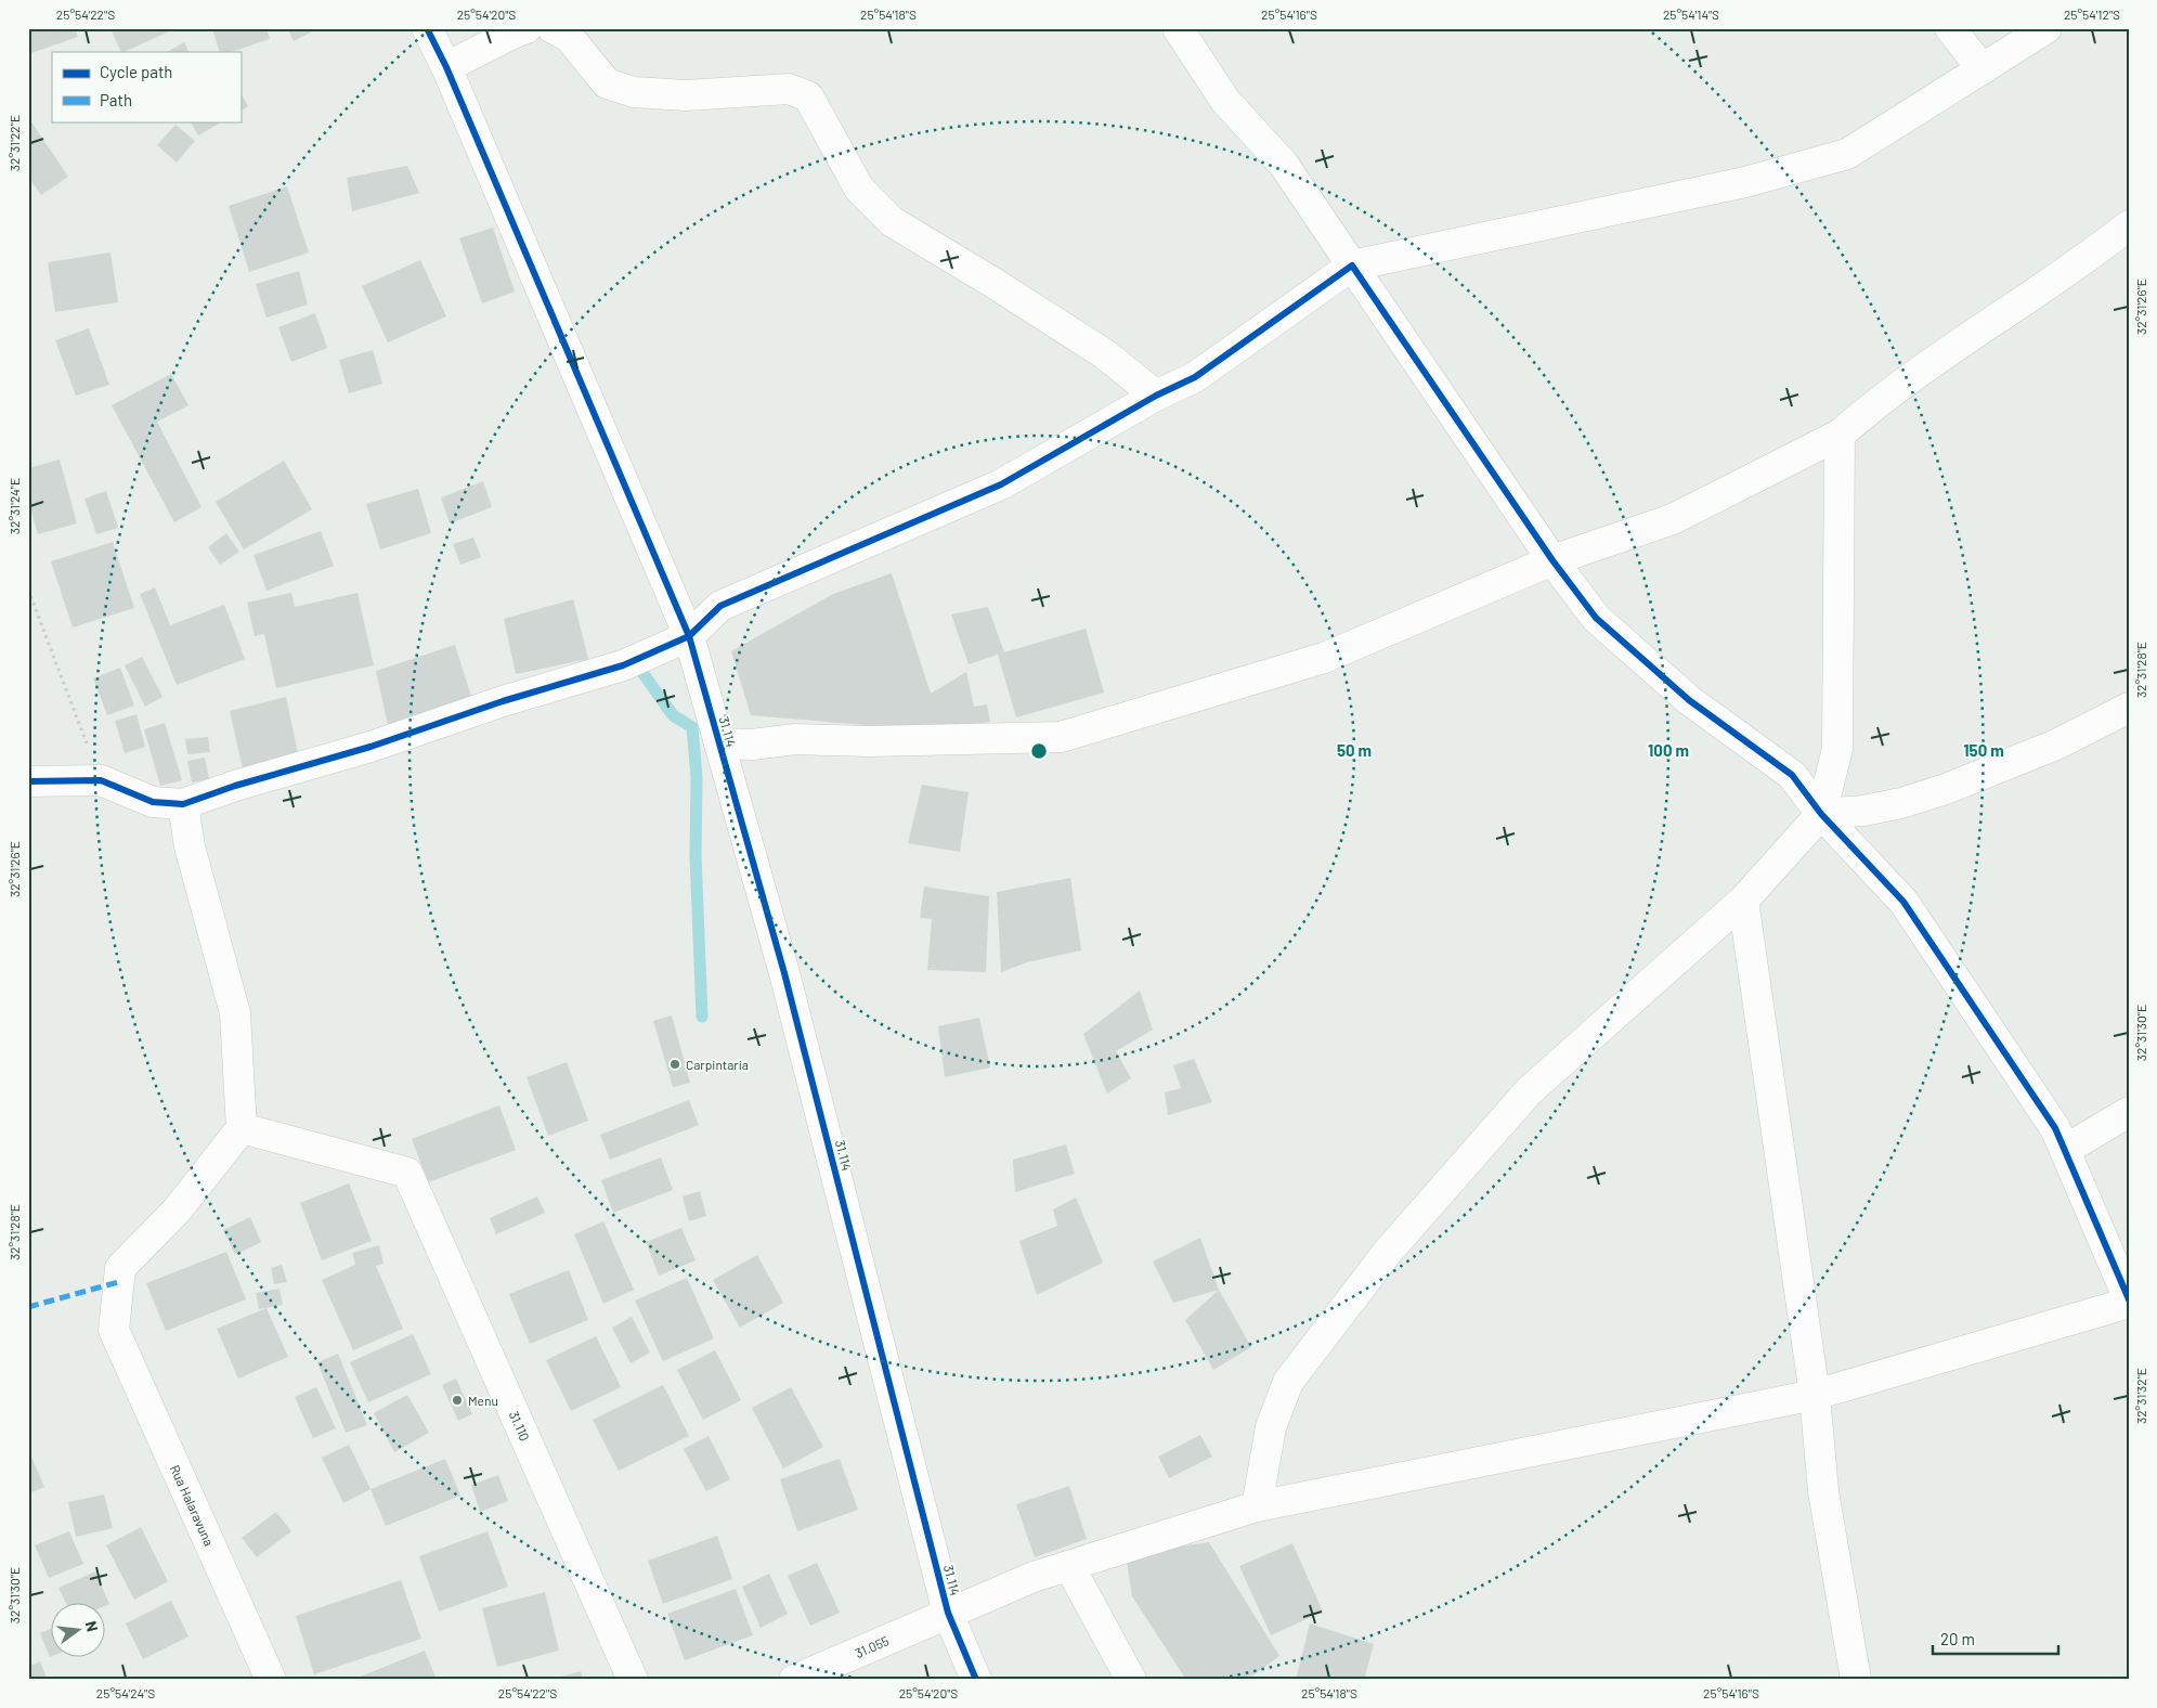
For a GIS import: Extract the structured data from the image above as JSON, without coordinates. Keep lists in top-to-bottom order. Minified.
{"streets":{"street":["31.114","31.110","Rua Halaravuna","31.055"]},"crossings":[["31.114","31.055"],["31.110","Rua Halaravuna"]],"places":["Carpintaria","Menu"],"legend":["Cycle path","Path"],"scale_bar":"20 m","north":"right","coordinates":["25°54'22\"S","25°54'20\"S","25°54'18\"S","25°54'16\"S","25°54'14\"S","25°54'12\"S","32°31'22\"E","32°31'26\"E","32°31'24\"E","32°31'28\"E","32°31'30\"E","32°31'32\"E","25°54'24\"S"],"rings":["50 m","100 m","150 m"]}
